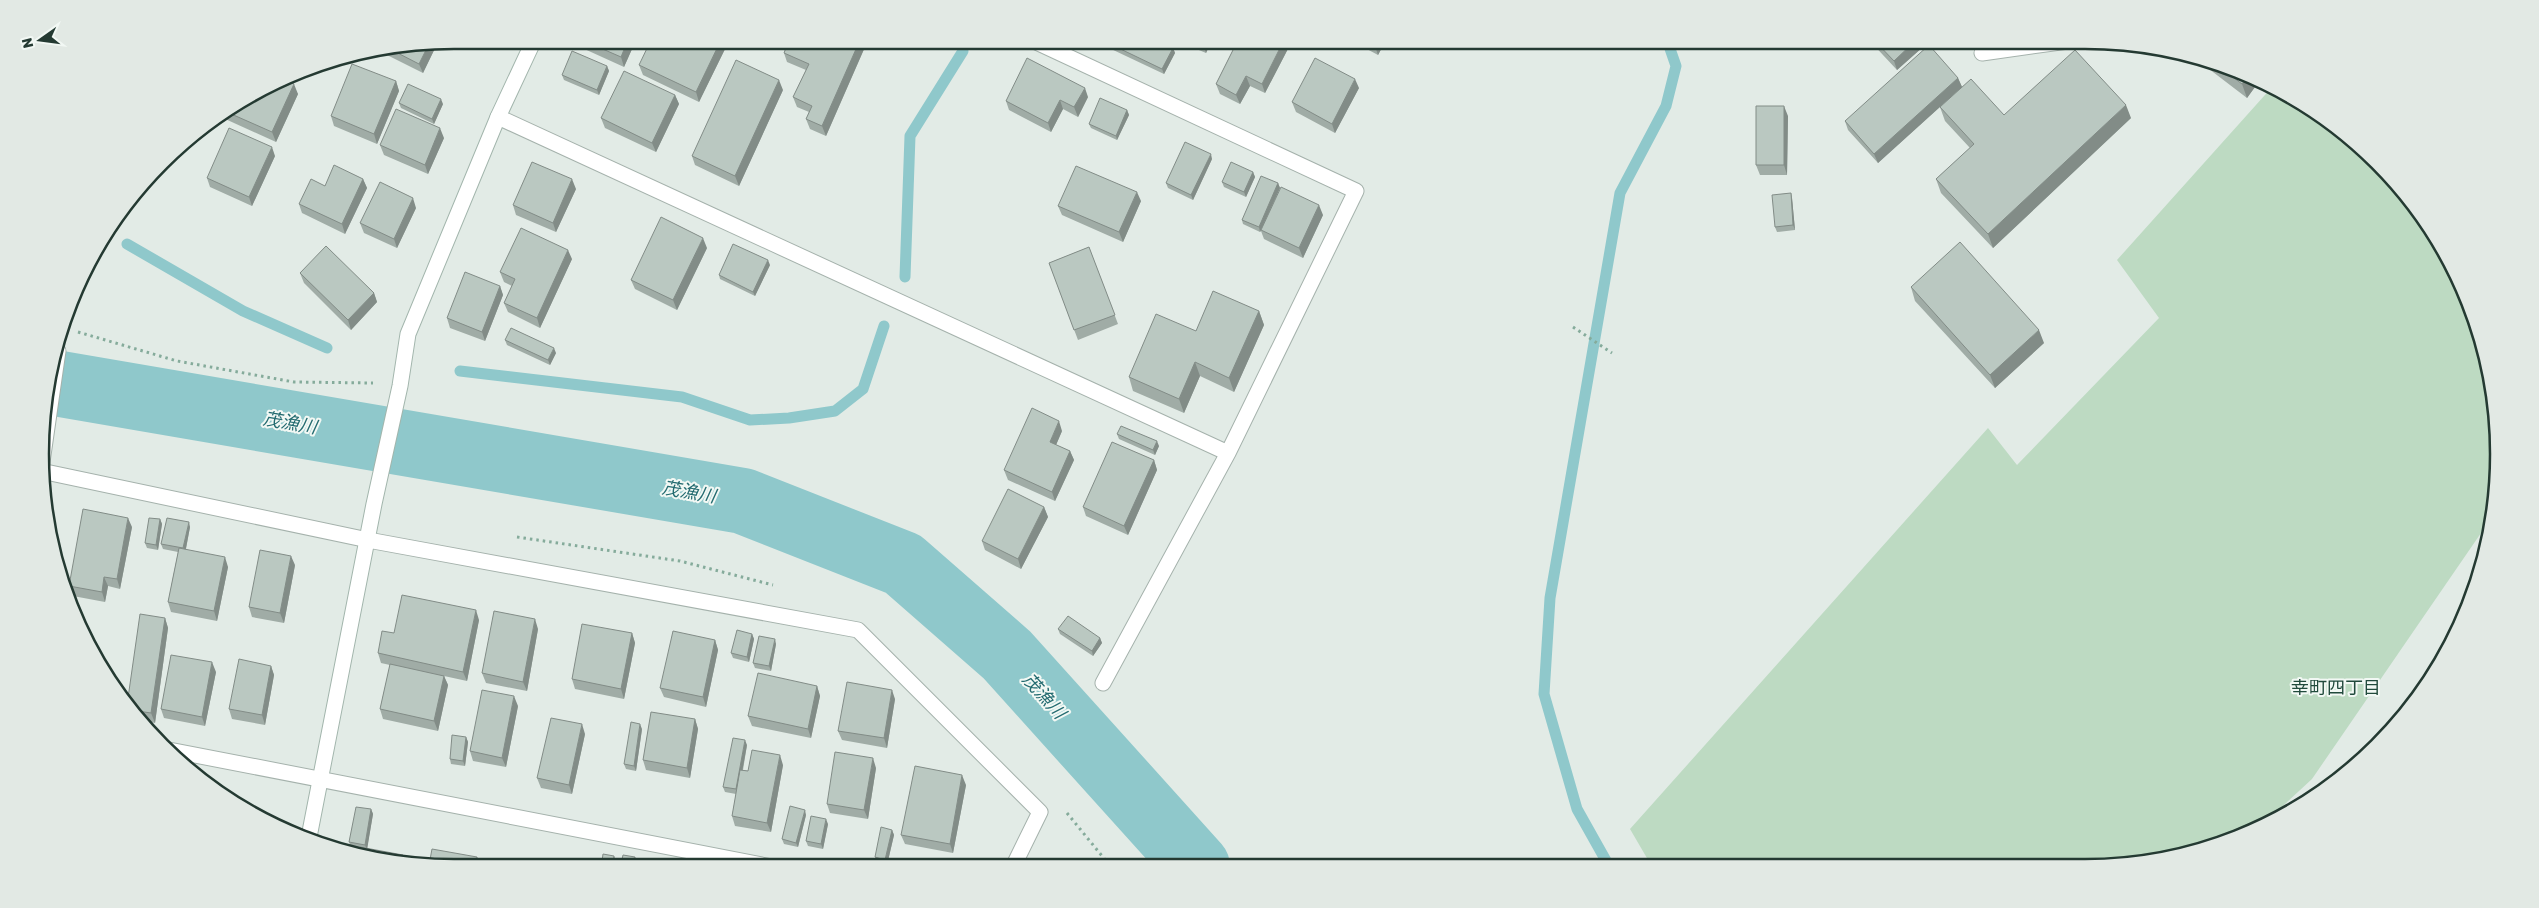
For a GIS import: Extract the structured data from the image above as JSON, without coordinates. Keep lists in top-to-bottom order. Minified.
{"districts":["幸町四丁目"],"water":["茂漁川"],"north":"left"}
